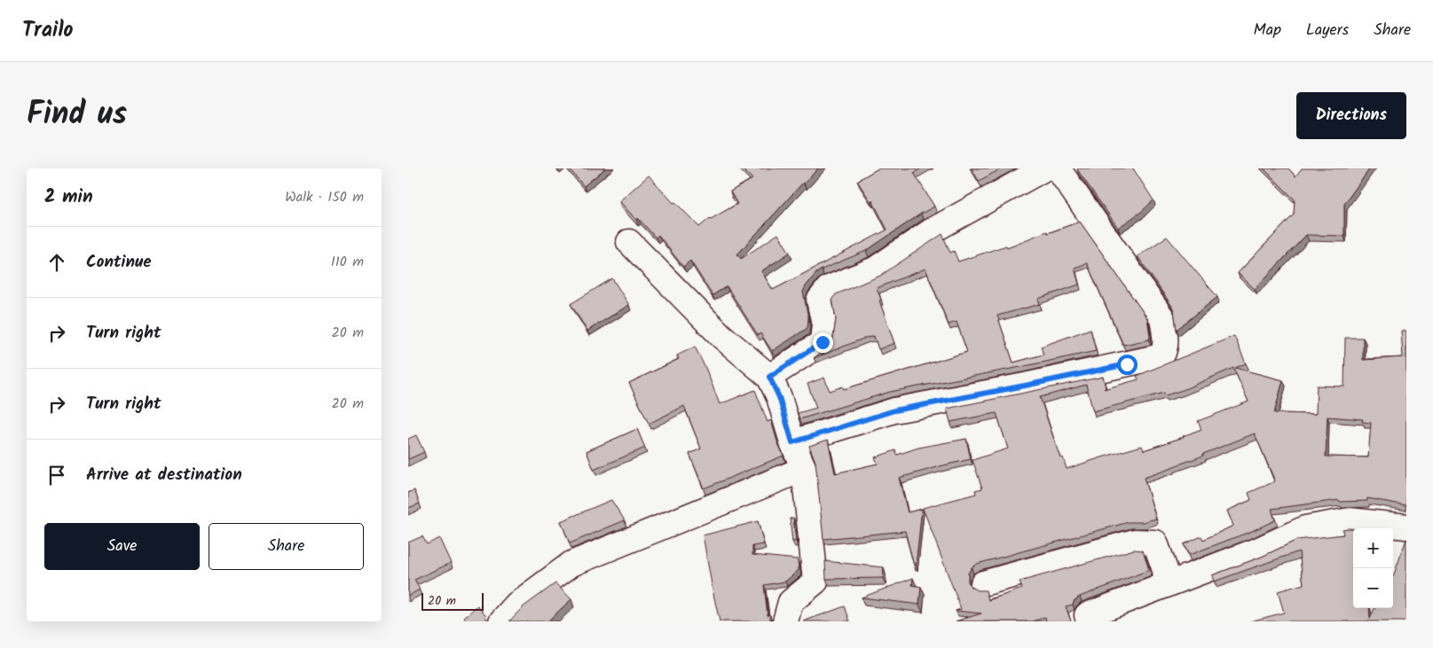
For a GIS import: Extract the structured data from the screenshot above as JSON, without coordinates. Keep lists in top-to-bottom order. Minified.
{"scale_bar":"20 m","page":{"header":"Trailo","nav":["Map","Layers","Share"],"title":"Find us","buttons":["Directions",["Save","Share"]],"heading":["2 min","Walk · 150 m"],"list":[["Continue","110 m"],["Turn right","20 m"],["Turn right","20 m"],"Arrive at destination"],"map_buttons":["+","−"],"scale":"20 m"}}
